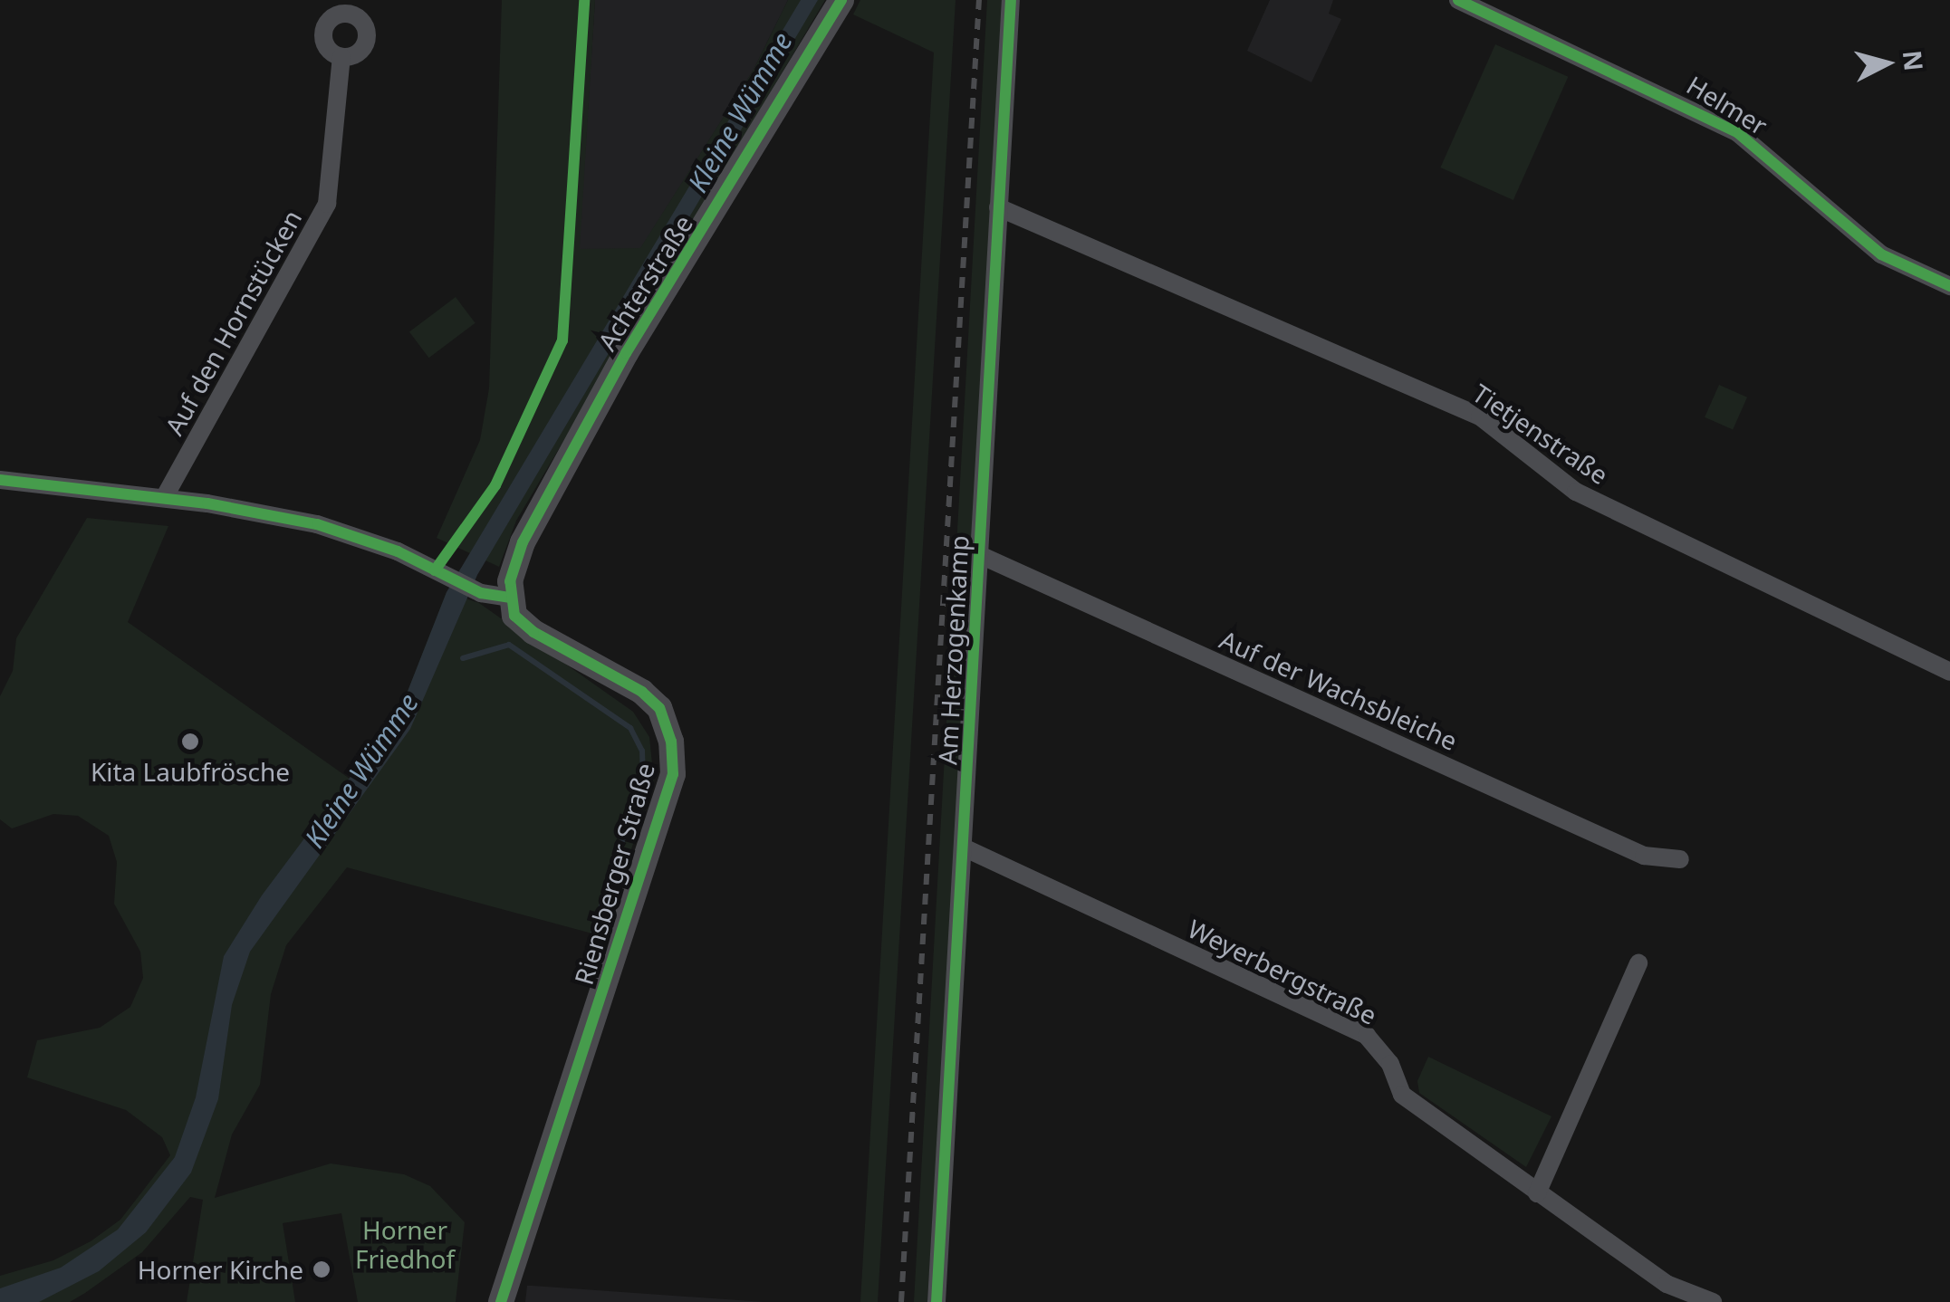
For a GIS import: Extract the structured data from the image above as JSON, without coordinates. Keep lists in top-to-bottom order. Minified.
{"streets":{"street":["Helmer","Achterstraße","Auf den Hornstücken","Tietjenstraße","Am Herzogenkamp","Auf der Wachsbleiche","Riensberger Straße","Weyerbergstraße"]},"crossings":[["Achterstraße","Riensberger Straße"],["Tietjenstraße","Am Herzogenkamp"],["Am Herzogenkamp","Auf der Wachsbleiche"],["Am Herzogenkamp","Weyerbergstraße"]],"water":["Kleine Wümme"],"parks":["Horner Friedhof"],"places":["Kita Laubfrösche","Horner Kirche"],"north":"right"}
